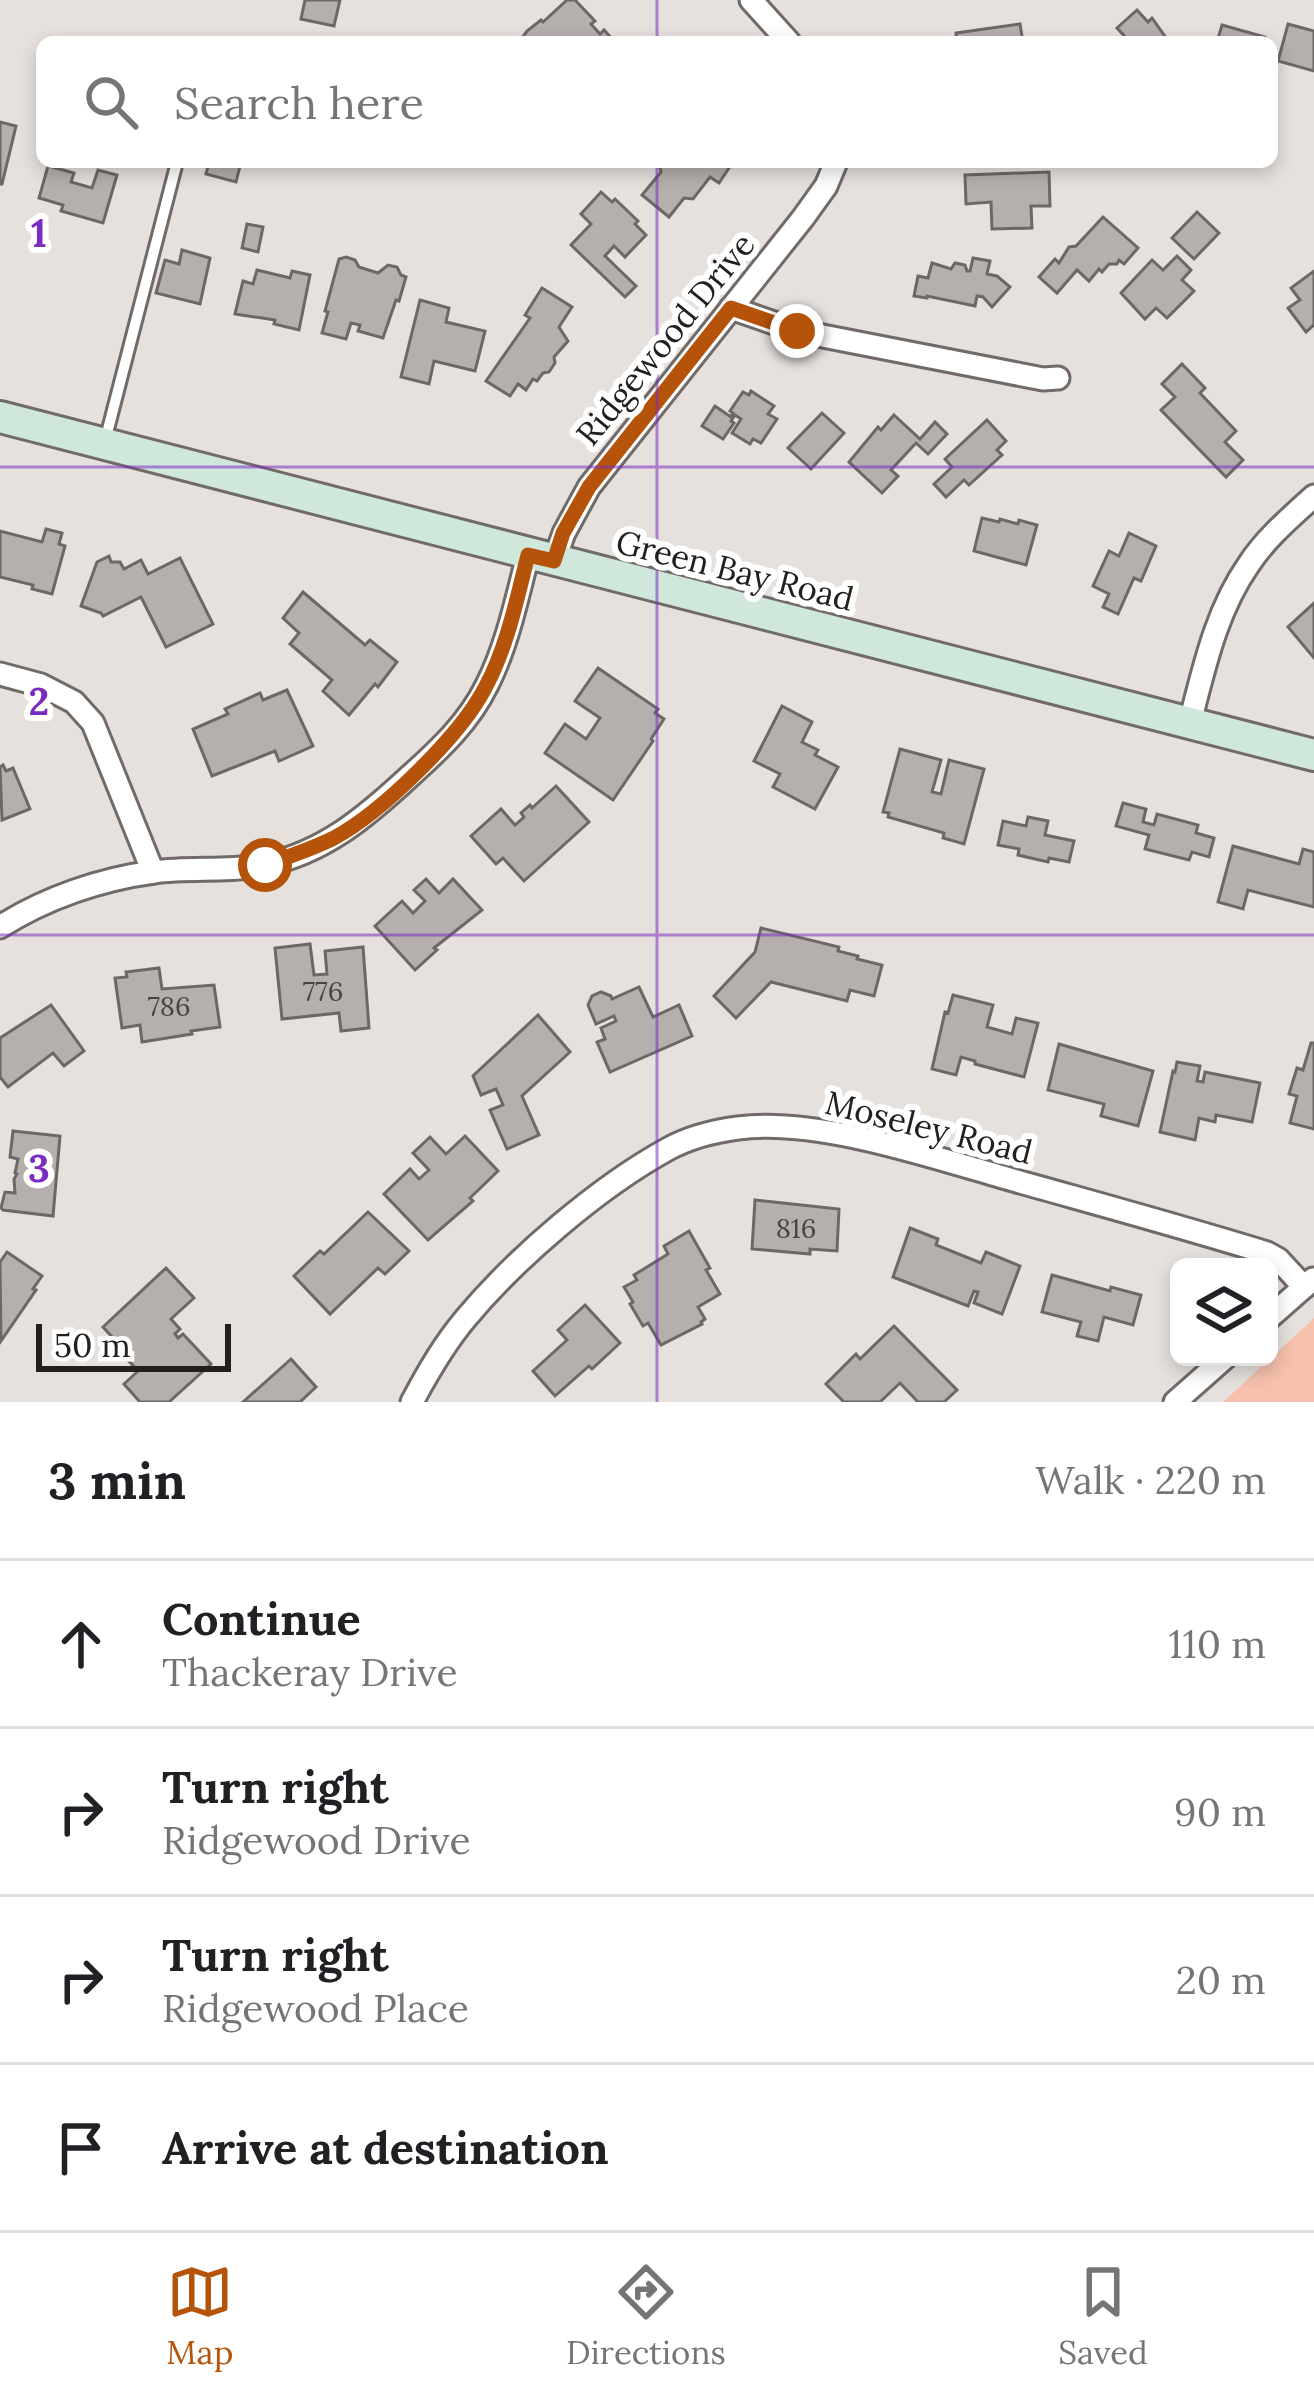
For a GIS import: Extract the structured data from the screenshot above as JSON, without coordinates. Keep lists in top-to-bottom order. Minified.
{"streets":{"main road":["Green Bay Road"],"street":["Ridgewood Drive","Moseley Road"]},"crossings":[["Ridgewood Drive","Green Bay Road"]],"house_numbers":["776","786","816"],"scale_bar":"50 m","page":{"search":"Search here","scale":"50 m","heading":["3 min","Walk · 220 m"],"list":[["Continue","Thackeray Drive","110 m"],["Turn right","Ridgewood Drive","90 m"],["Turn right","Ridgewood Place","20 m"],"Arrive at destination"],"nav":["Map","Directions","Saved"]},"grid":{"rows":["1","2","3"]}}
